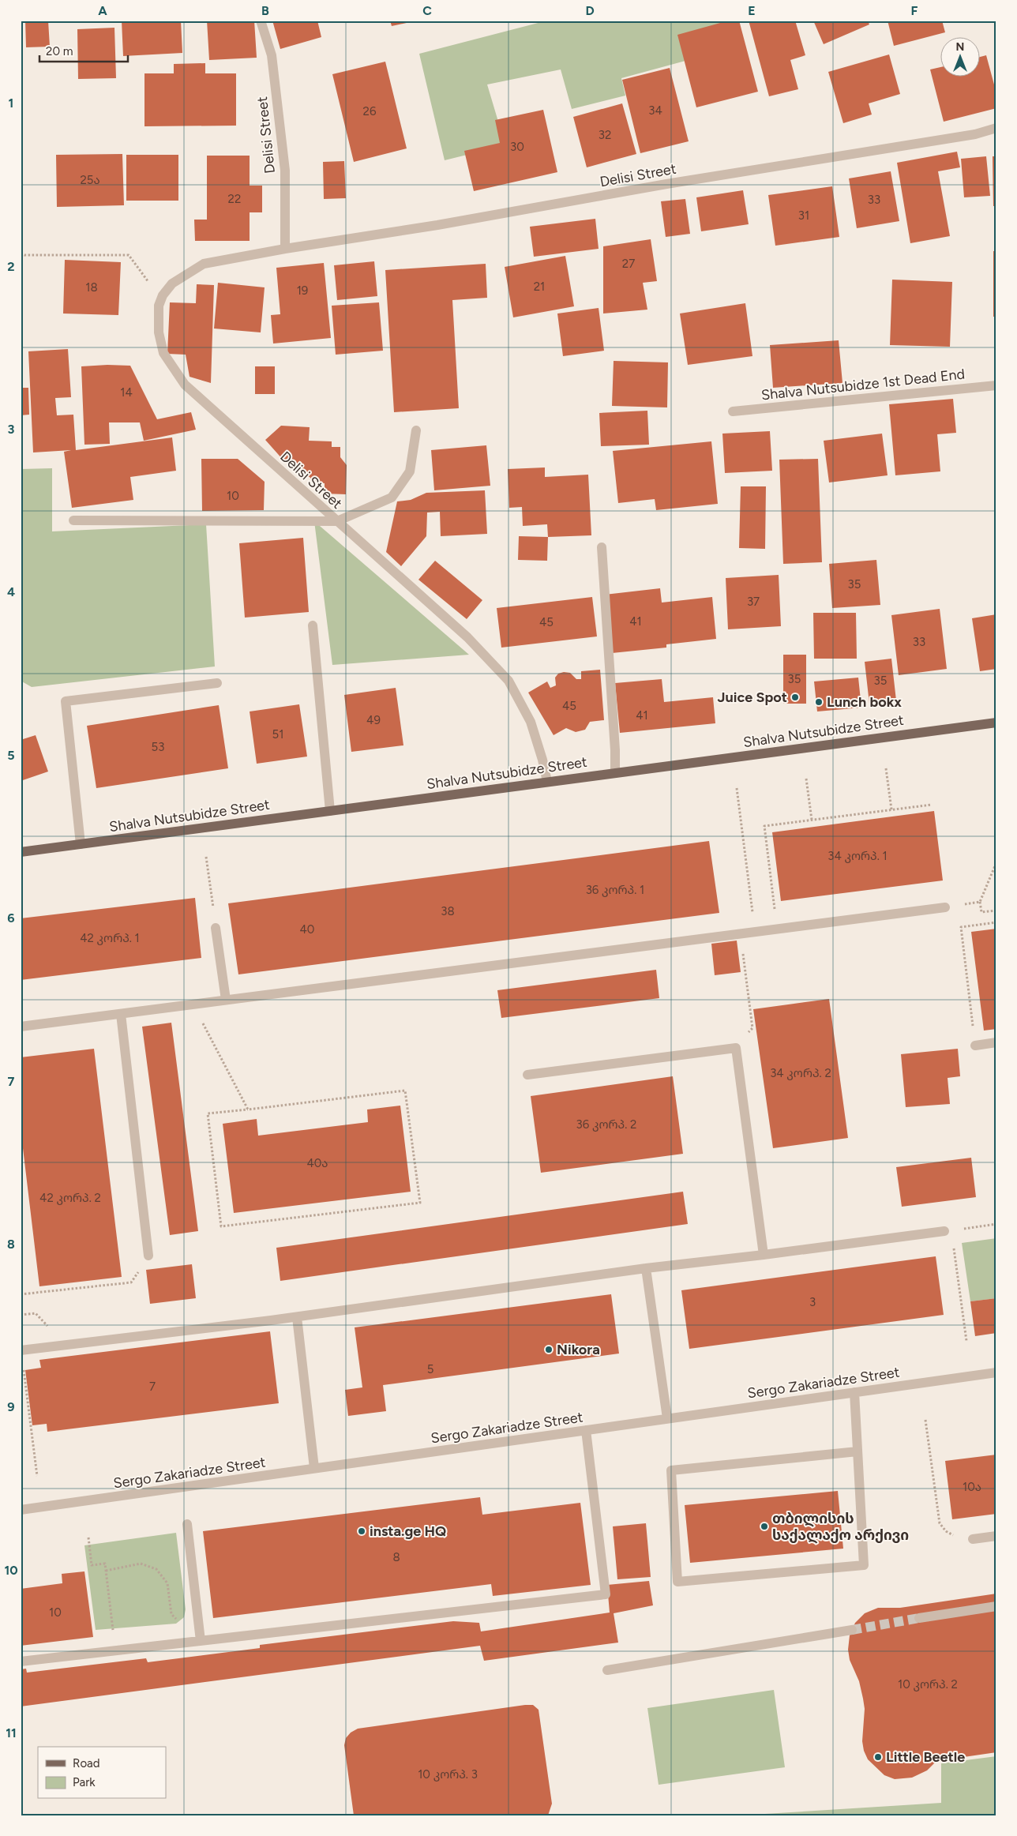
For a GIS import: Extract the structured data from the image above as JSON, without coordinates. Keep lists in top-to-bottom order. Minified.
{"streets":{"main road":["Shalva Nutsubidze Street"],"street":["Delisi Street","Shalva Nutsubidze 1st Dead End","Sergo Zakariadze Street"]},"crossings":[["Delisi Street","Shalva Nutsubidze Street"]],"places":["Juice Spot","Lunch bokx","Nikora","თბილისის საქალაქო არქივი","insta.ge HQ","Little Beetle"],"house_numbers":["34","26","32","30","25ა","22","33","31","27","21","18","19","14","10","35","37","41","45","33","35","35","45","41","49","51","53","34 კორპ. 1","36 კორპ. 1","38","40","42 კორპ. 1","34 კორპ. 2","36 კორპ. 2","40ა","42 კორპ. 2","3","5","7","10ა","8","10","10 კორპ. 2","10 კორპ. 3"],"legend":["Road","Park"],"scale_bar":"20 m","north":"top","grid":{"columns":["A","B","C","D","E","F"],"rows":["1","2","3","4","5","6","7","8","9","10","11"]}}
